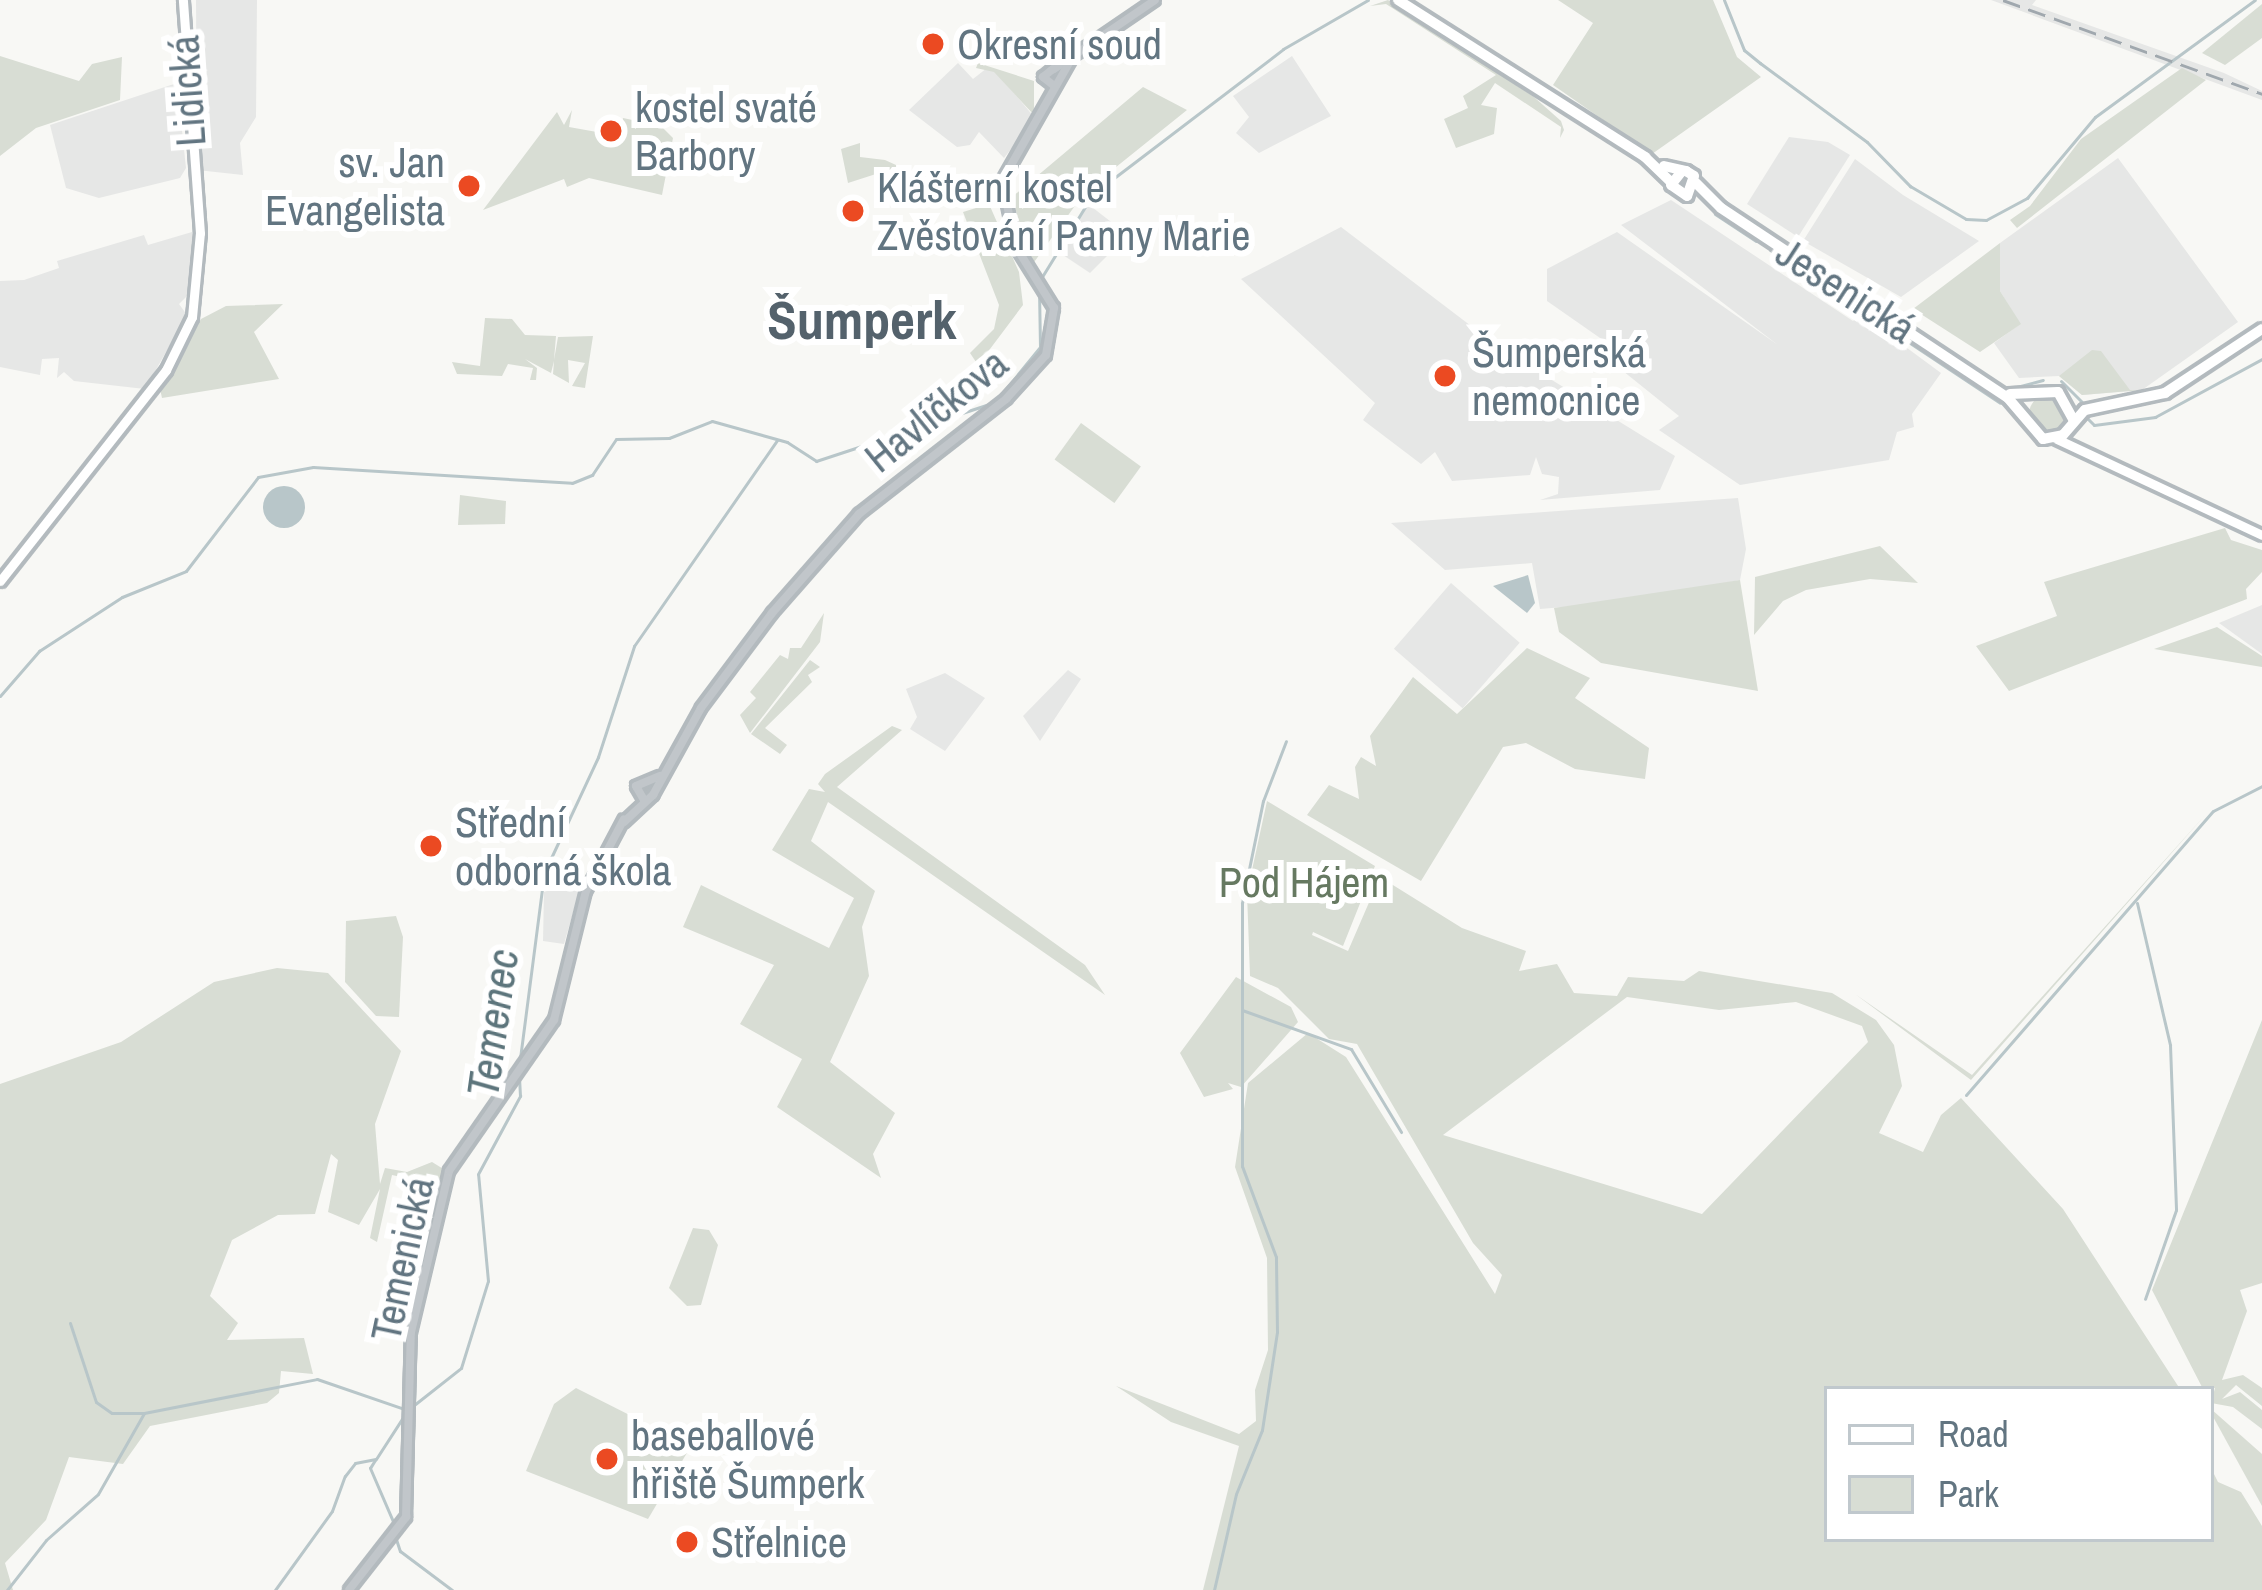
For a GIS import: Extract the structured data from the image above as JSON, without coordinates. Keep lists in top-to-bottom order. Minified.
{"streets":{"main road":["Lidická","Jesenická"],"street":["Havlíčkova","Temenická"]},"crossings":[["Havlíčkova","Temenická"]],"districts":["Šumperk"],"water":["Temenec"],"parks":["Pod Hájem"],"places":["Okresní soud","kostel svaté Barbory","sv. Jan Evangelista","Klášterní kostel Zvěstování Panny Marie","Šumperská nemocnice","Střední odborná škola","baseballové hřiště Šumperk","Střelnice"],"legend":["Road","Park"]}
